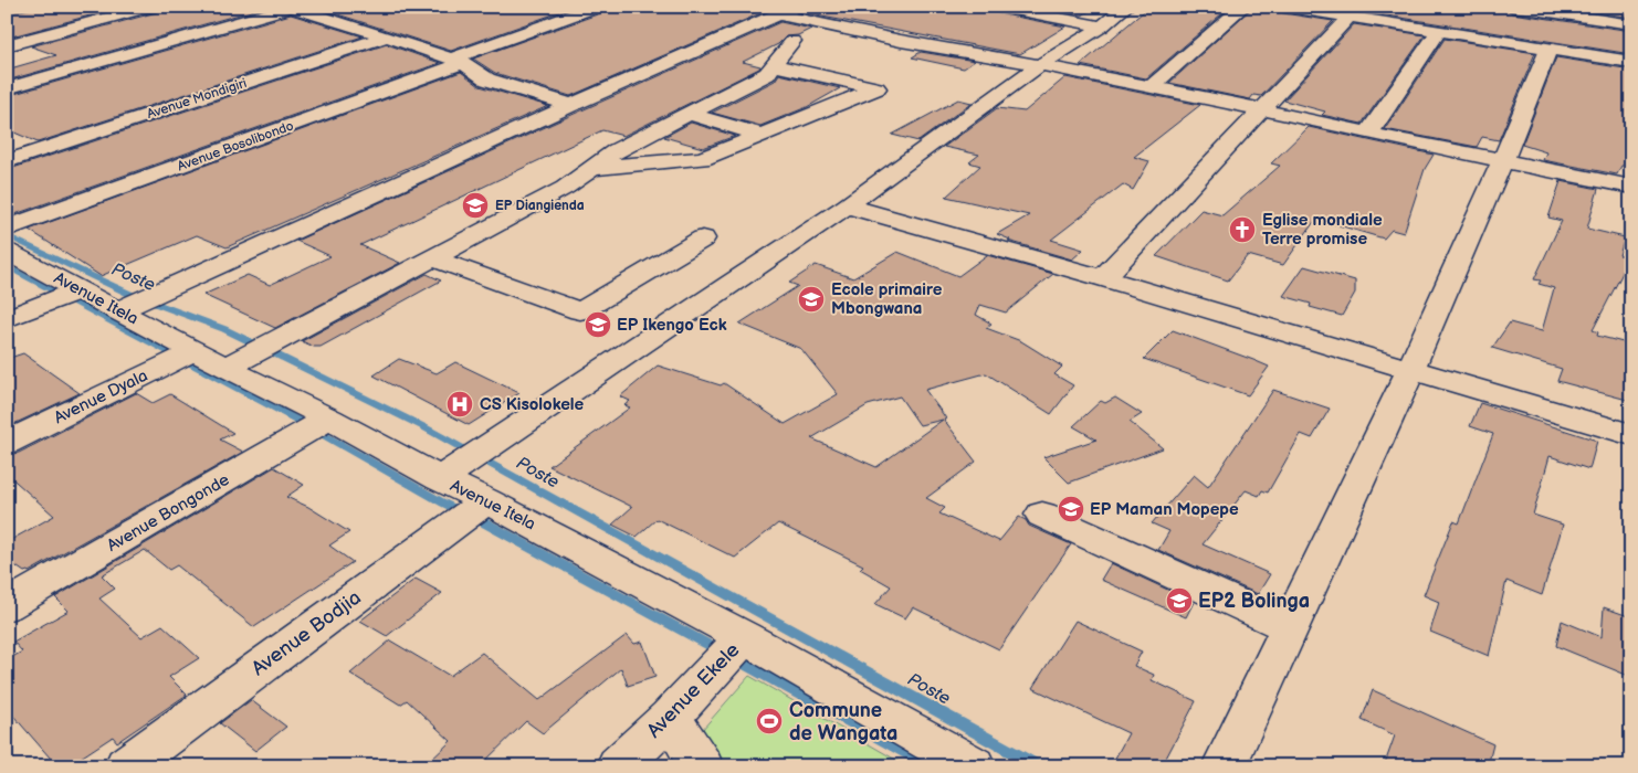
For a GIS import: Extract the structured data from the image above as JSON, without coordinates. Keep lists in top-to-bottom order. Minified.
{"streets":{"street":["Avenue Mondigiri","Avenue Bosolibondo","Avenue Itela","Avenue Dyala","Avenue Bongonde","Avenue Bodjia","Avenue Ekele"]},"crossings":[["Avenue Itela","Avenue Dyala"],["Avenue Itela","Avenue Bongonde"],["Avenue Itela","Avenue Bodjia"],["Avenue Itela","Avenue Ekele"]],"water":["Poste"],"places":{"school or university":["EP Diangienda","Ecole primaire Mbongwana","EP Ikengo Eck","EP Maman Mopepe","EP2 Bolinga"],"church":["Eglise mondiale Terre promise"],"hospital":["CS Kisolokele"],"sports":["Commune de Wangata"]}}
